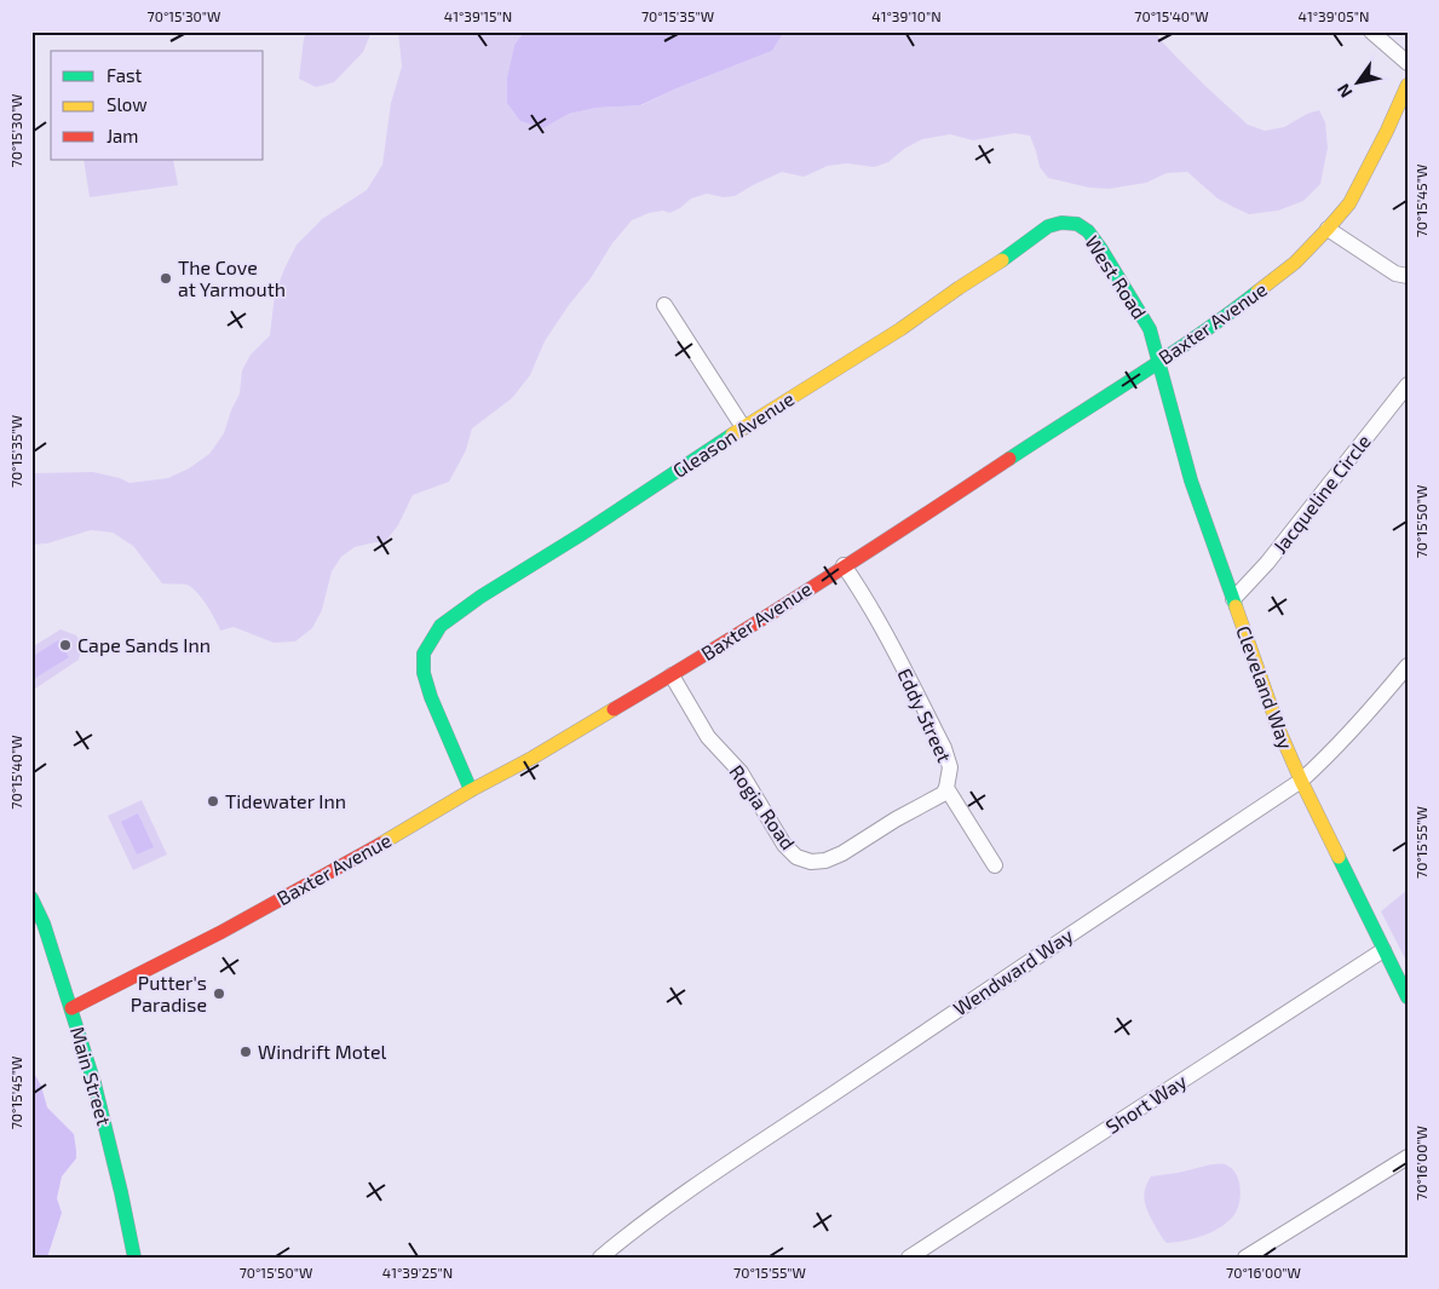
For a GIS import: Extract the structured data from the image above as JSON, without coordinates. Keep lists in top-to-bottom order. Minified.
{"streets":{"street":["West Road","Baxter Avenue","Gleason Avenue","Jacqueline Circle","Cleveland Way","Eddy Street","Rogia Road","Wendward Way","Main Street","Short Way"]},"crossings":[["West Road","Baxter Avenue"],["West Road","Gleason Avenue"],["West Road","Cleveland Way"],["Baxter Avenue","Gleason Avenue"],["Baxter Avenue","Cleveland Way"],["Baxter Avenue","Eddy Street"],["Baxter Avenue","Rogia Road"],["Baxter Avenue","Main Street"],["Jacqueline Circle","Cleveland Way"],["Cleveland Way","Wendward Way"],["Cleveland Way","Short Way"],["Eddy Street","Rogia Road"]],"places":["The Cove at Yarmouth","Cape Sands Inn","Tidewater Inn","Putter's Paradise","Windrift Motel"],"legend":["Fast","Slow","Jam"],"north":"bottom left","coordinates":["70°15'30\"W","41°39'15\"N","70°15'35\"W","41°39'10\"N","70°15'40\"W","41°39'05\"N","70°15'45\"W","70°15'50\"W","70°15'55\"W","70°16'00\"W","41°39'25\"N"]}
